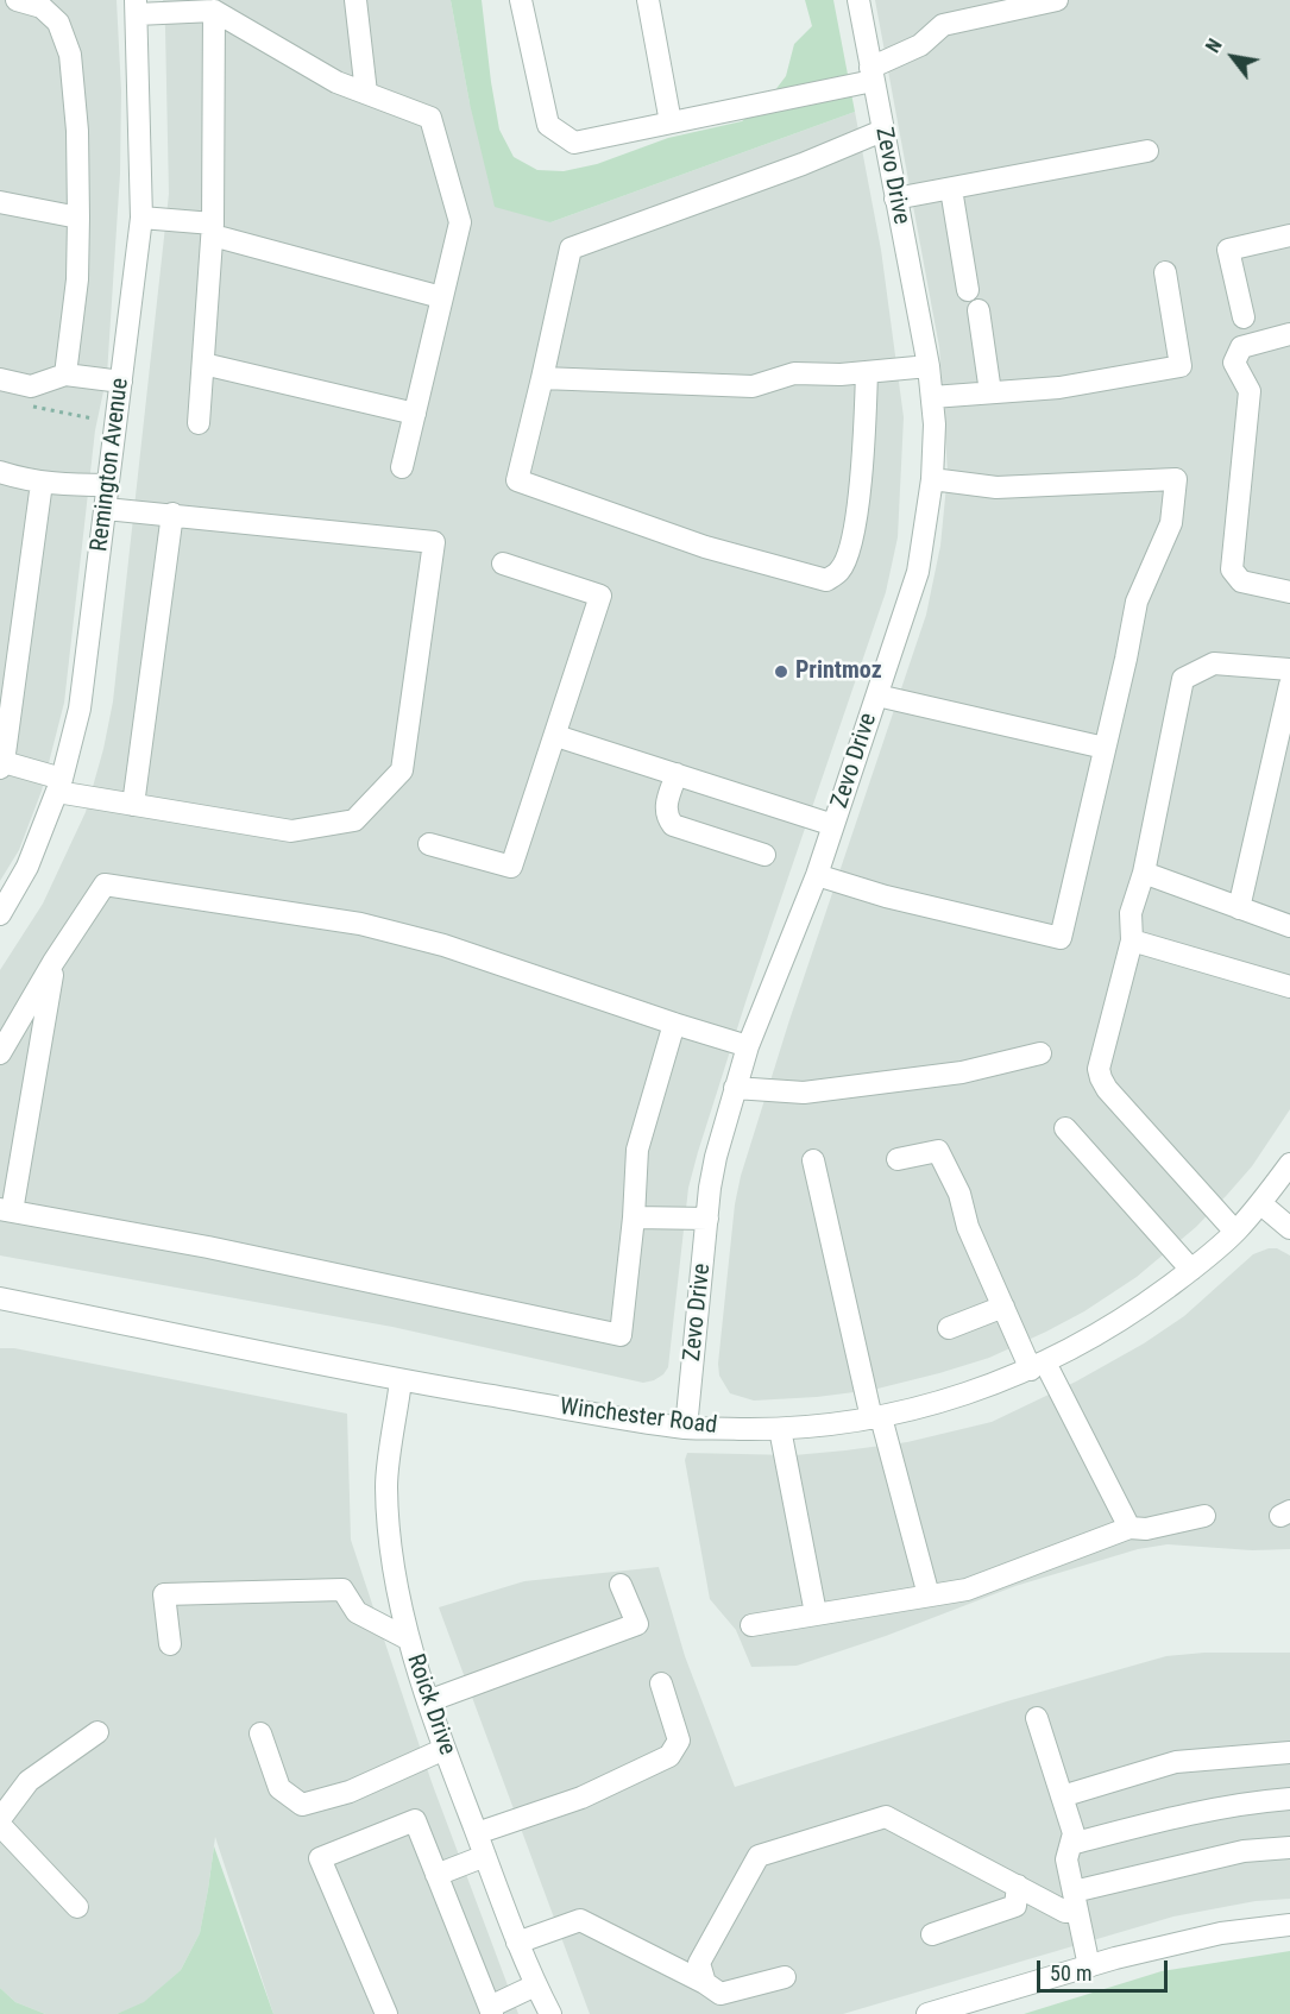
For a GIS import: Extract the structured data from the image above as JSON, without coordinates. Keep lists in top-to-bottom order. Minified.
{"streets":{"street":["Zevo Drive","Remington Avenue","Winchester Road","Roick Drive"]},"crossings":[["Zevo Drive","Winchester Road"],["Winchester Road","Roick Drive"]],"places":["Printmoz"],"scale_bar":"50 m","north":"top left"}
